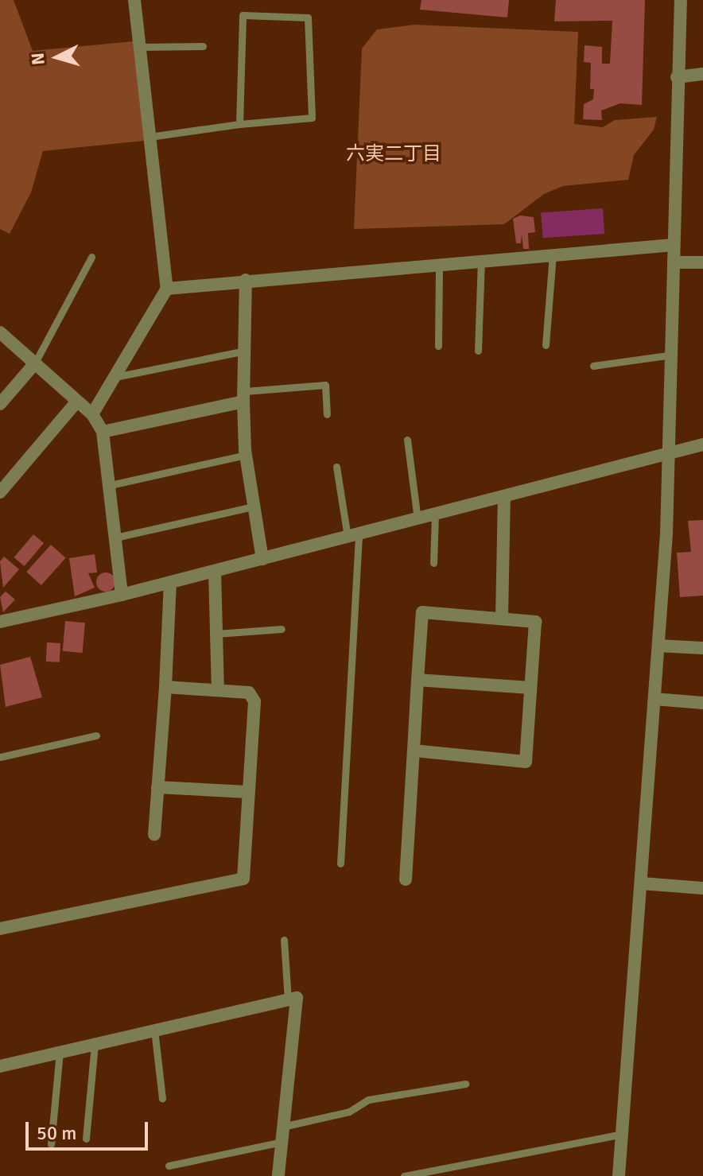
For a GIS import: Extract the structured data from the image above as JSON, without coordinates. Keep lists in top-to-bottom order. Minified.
{"districts":["六実二丁目"],"scale_bar":"50 m","north":"left"}
